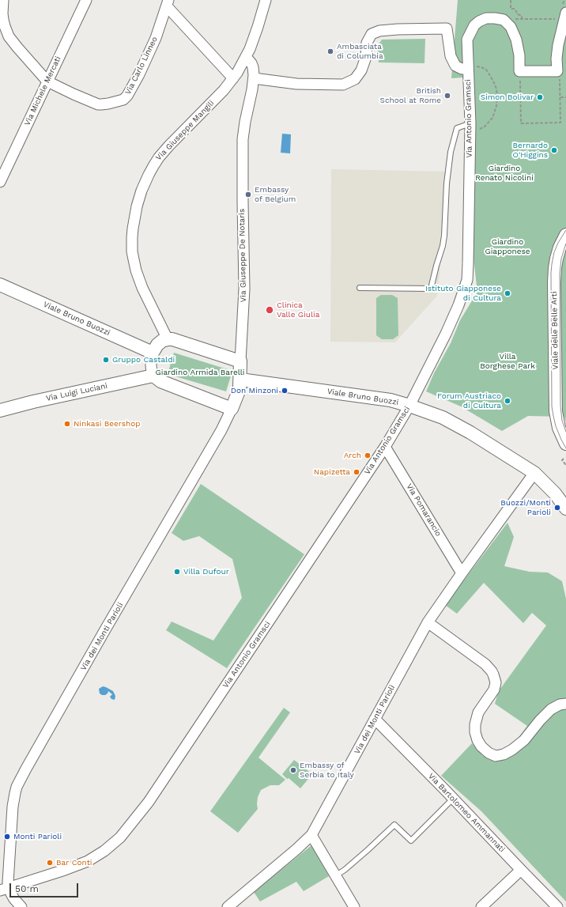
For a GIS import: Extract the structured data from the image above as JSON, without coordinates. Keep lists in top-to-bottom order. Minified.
{"streets":{"street":["Via Carlo Linneo","Via Michele Mercati","Via Antonio Gramsci","Via Giuseppe Mangili","Via Giuseppe De Notaris","Viale Bruno Buozzi","Viale delle Belle Arti","Via Luigi Luciani","Via Pomarancio","Via dei Monti Parioli","Via Bartolomeo Ammannati"]},"crossings":[["Via Carlo Linneo","Via Michele Mercati"],["Via Carlo Linneo","Via Giuseppe Mangili"],["Via Antonio Gramsci","Viale Bruno Buozzi"],["Via Antonio Gramsci","Via Pomarancio"],["Via Antonio Gramsci","Via dei Monti Parioli"],["Via Giuseppe Mangili","Via Giuseppe De Notaris"],["Via dei Monti Parioli","Via Bartolomeo Ammannati"]],"parks":["Giardino Renato Nicolini","Giardino Giapponese","Villa Borghese Park","Giardino Armida Barelli"],"places":["Ambasciata di Columbia","British School at Rome","Simon Bolivar","Bernardo O'Higgins","Embassy of Belgium","Istituto Giapponese di Cultura","Clinica Valle Giulia","Gruppo Castaldi","Don Minzoni","Forum Austriaco di Cultura","Ninkasi Beershop","Arch","Napizetta","Buozzi/Monti Parioli","Villa Dufour","Embassy of Serbia to Italy","Monti Parioli","Bar Conti"],"scale_bar":"50 m"}
